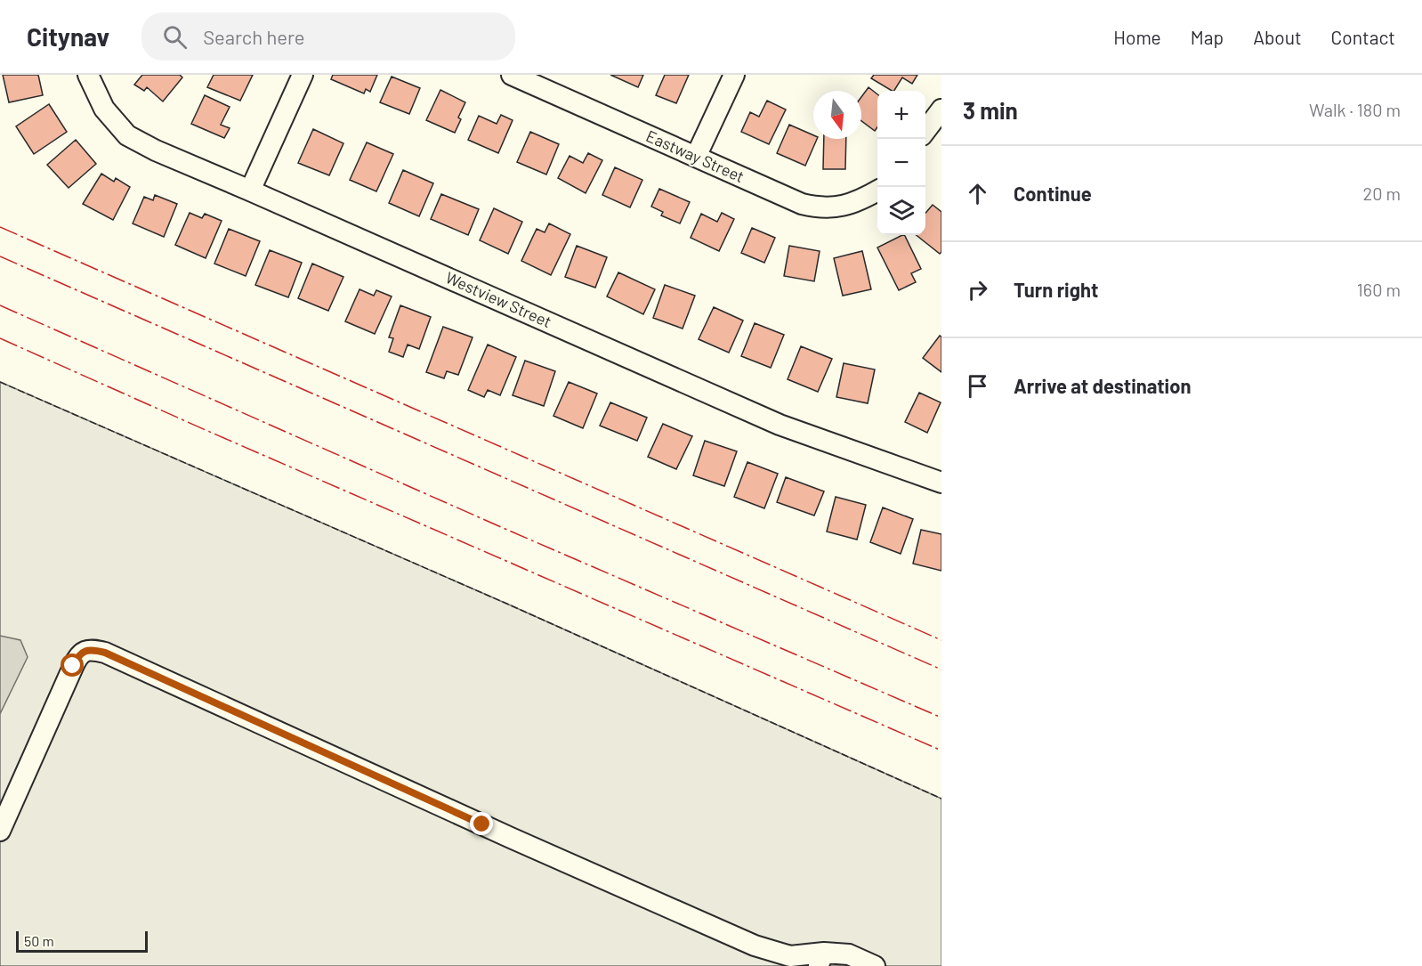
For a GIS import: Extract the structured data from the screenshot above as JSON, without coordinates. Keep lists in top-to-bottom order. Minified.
{"streets":{"street":["Eastway Street","Westview Street"]},"scale_bar":"50 m","north":"bottom","page":{"header":"Citynav","search":"Search here","nav":["Home","Map","About","Contact"],"heading":["3 min","Walk · 180 m"],"map_buttons":["+","−"],"list":[["Continue","20 m"],["Turn right","160 m"],"Arrive at destination"],"scale":"50 m"}}
